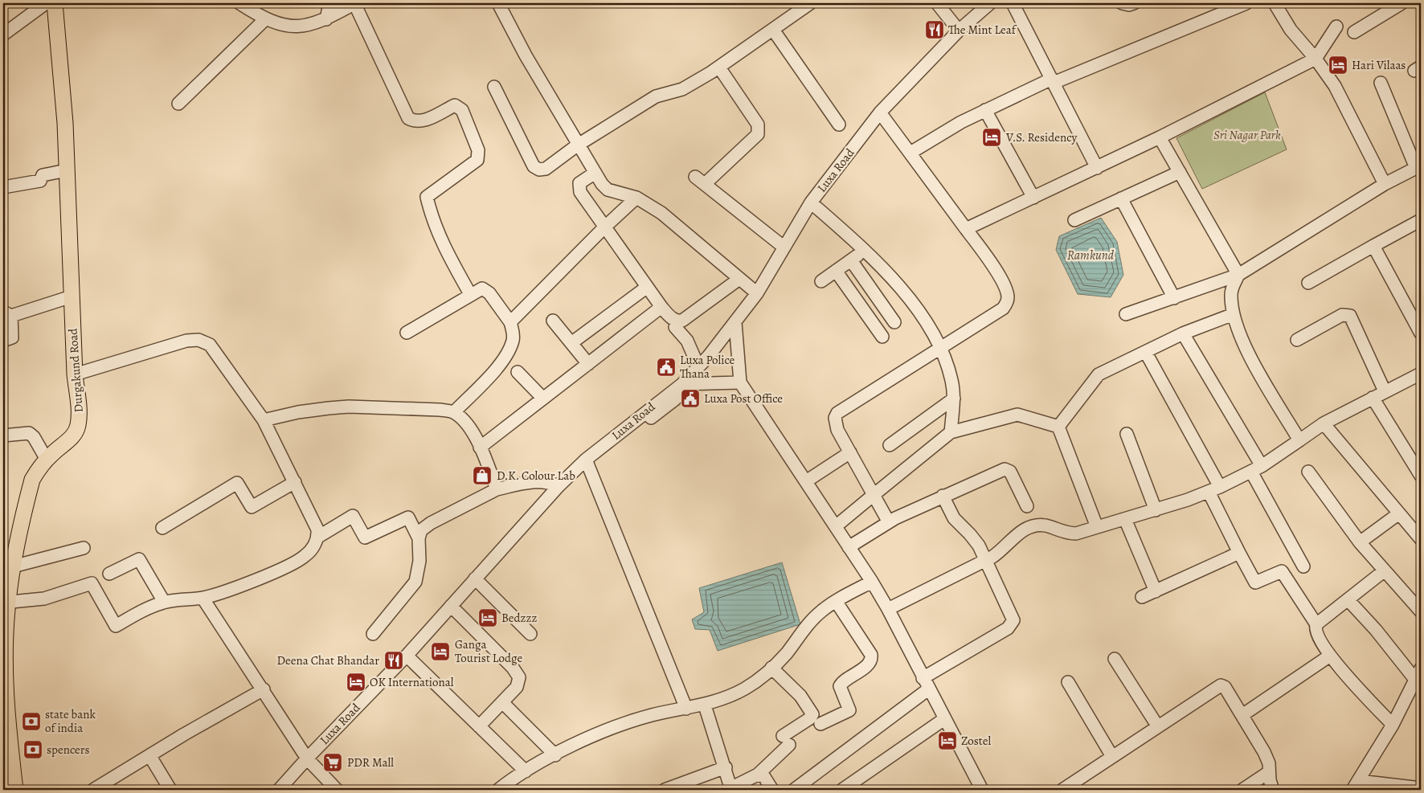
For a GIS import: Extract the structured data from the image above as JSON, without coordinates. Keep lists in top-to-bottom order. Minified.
{"streets":{"main road":["Durgakund Road"],"street":["Luxa Road"]},"water":["Ramkund"],"parks":["Sri Nagar Park"],"places":{"restaurant":["The Mint Leaf","Deena Chat Bhandar"],"hotel":["Hari Vilaas","V.S. Residency","Bedzzz","Ganga Tourist Lodge","OK International","Zostel"],"public building":["Luxa Police Thana","Luxa Post Office"],"shop":["D.K. Colour Lab"],"bank":["state bank of india","spencers"],"supermarket":["PDR Mall"]}}
